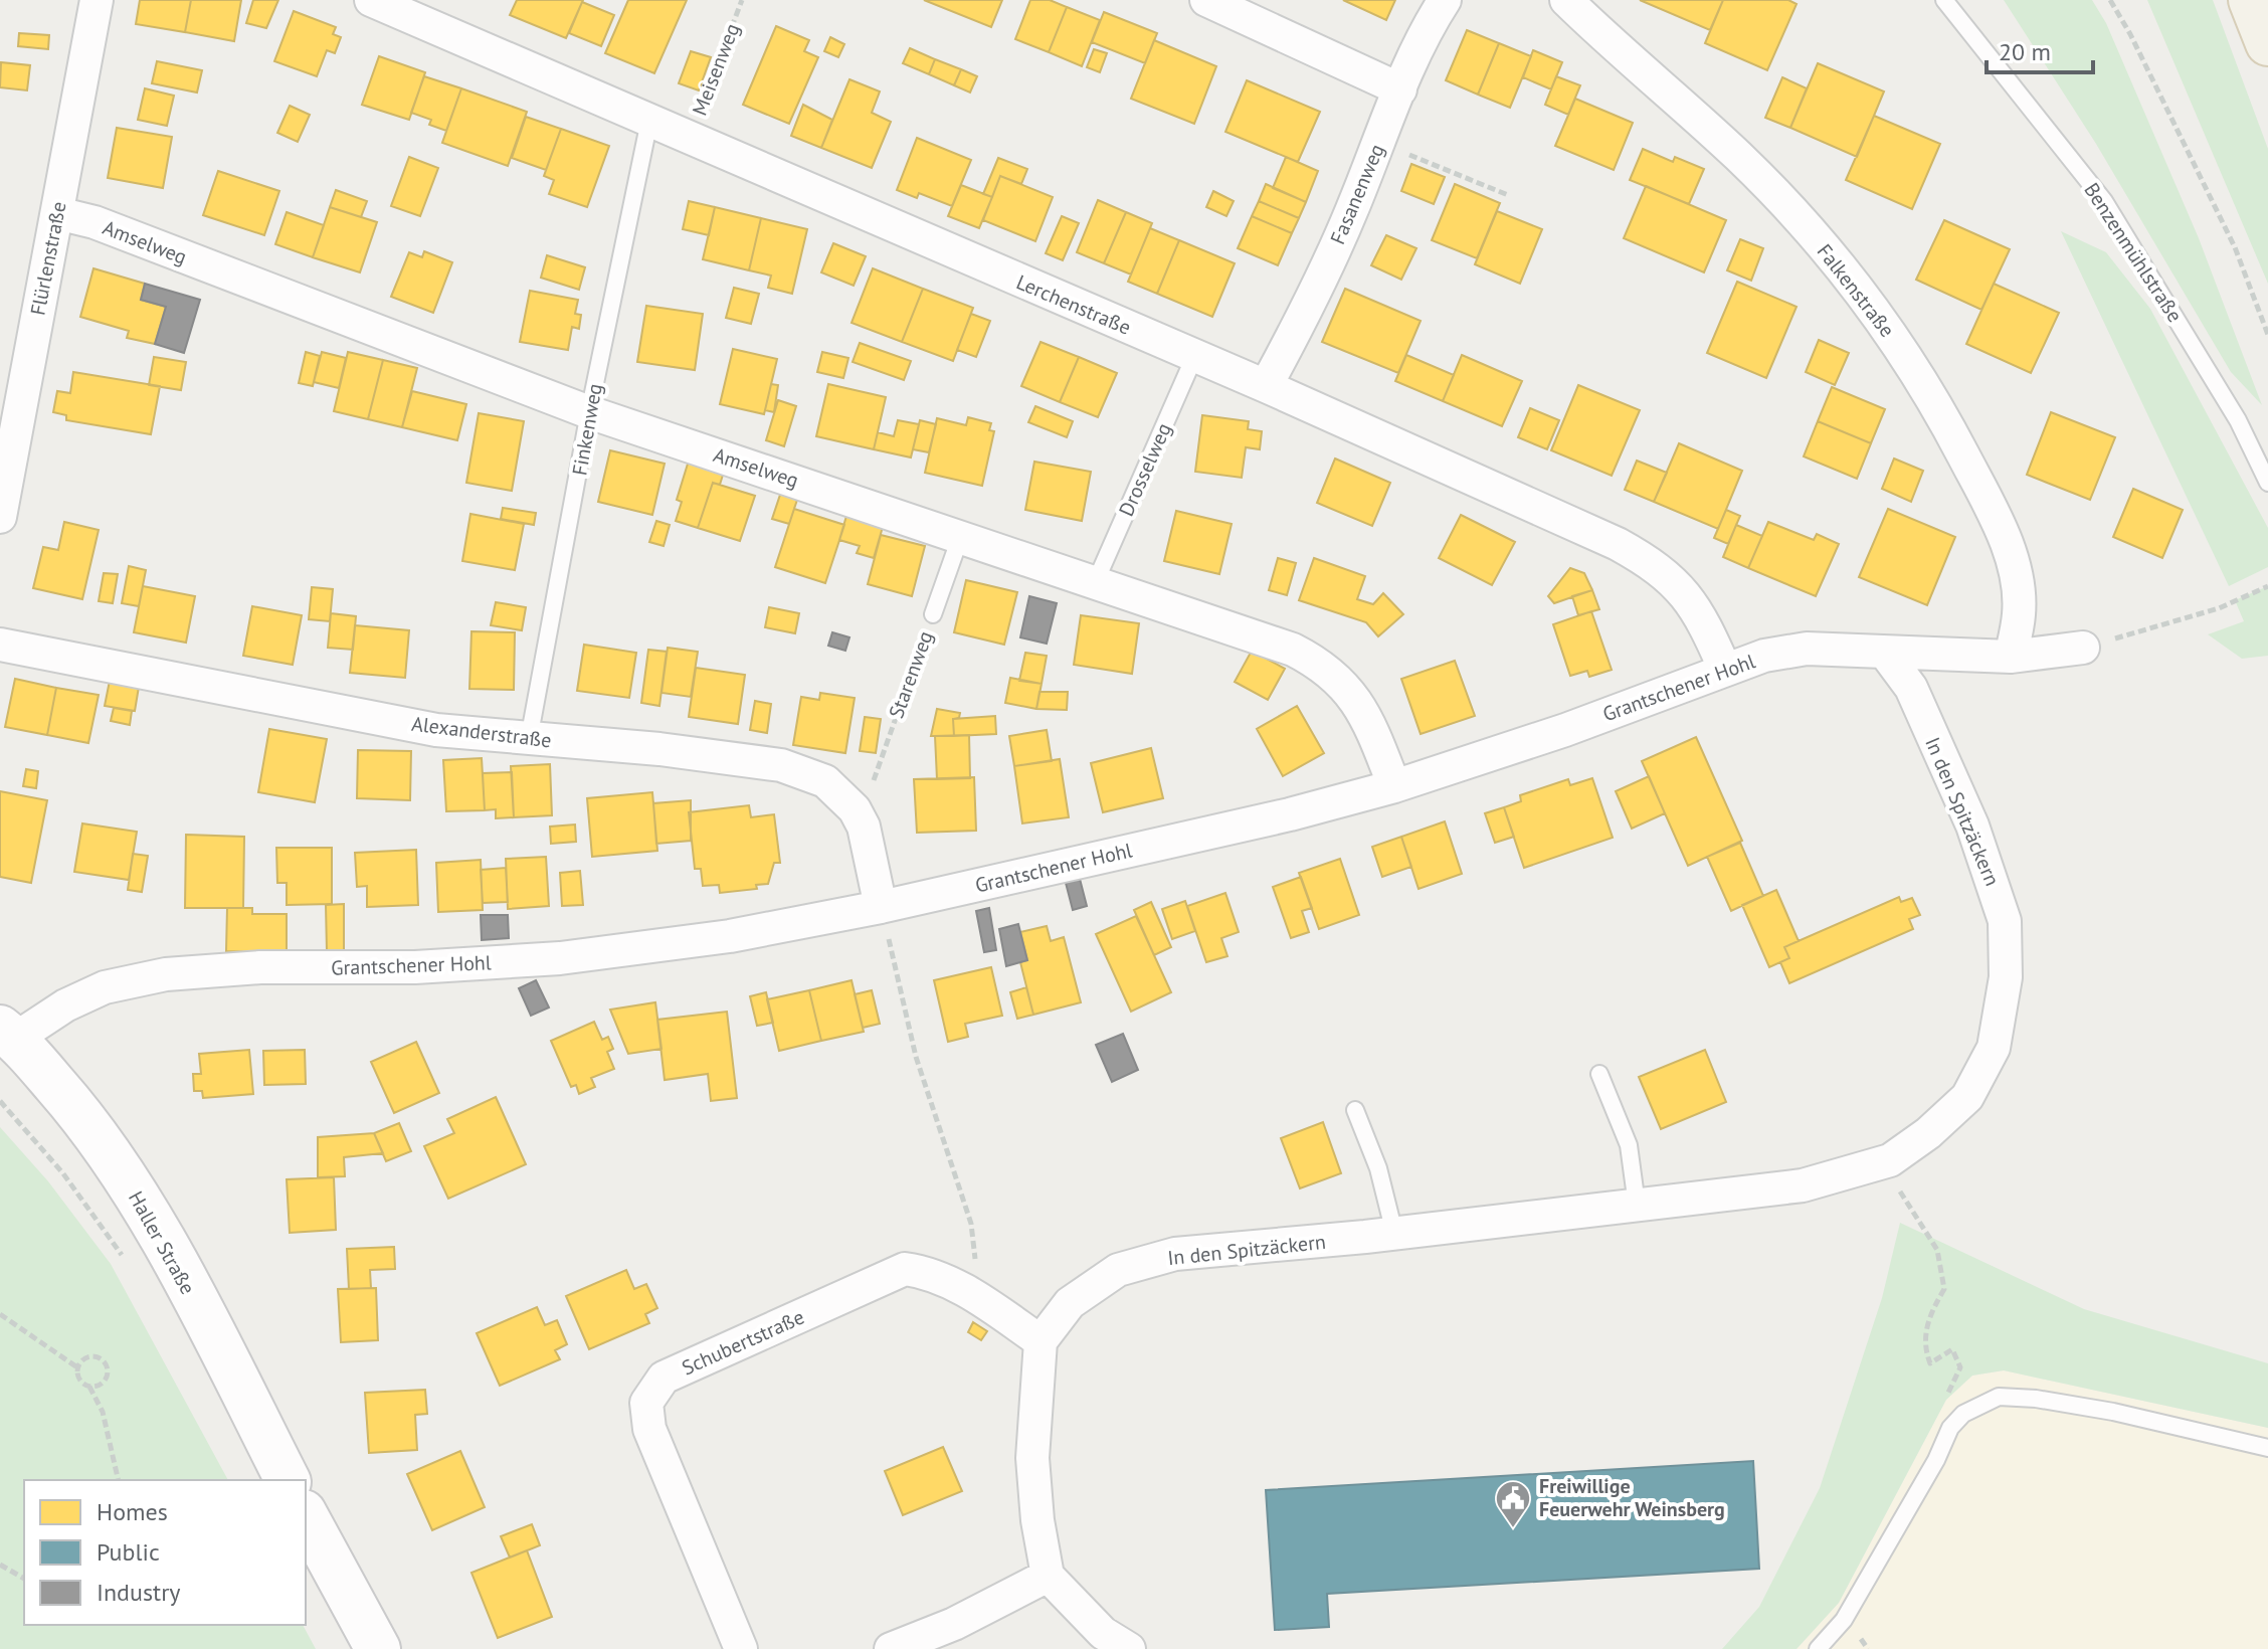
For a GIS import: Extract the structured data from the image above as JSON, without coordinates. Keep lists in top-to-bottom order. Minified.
{"streets":{"street":["Fasanenweg","Amselweg","Flürlenstraße","Falkenstraße","Lerchenstraße","Grantschener Hohl","Alexanderstraße","In den Spitzäckern","Haller Straße","Schubertstraße"],"lane":["Benzenmühlstraße","Finkenweg","Drosselweg","Starenweg"],"path":["Meisenweg"]},"crossings":[["Meisenweg","Lerchenstraße"],["Fasanenweg","Lerchenstraße"],["Amselweg","Flürlenstraße"],["Amselweg","Finkenweg"],["Amselweg","Drosselweg"],["Amselweg","Starenweg"],["Amselweg","Grantschener Hohl"],["Falkenstraße","Grantschener Hohl"],["Lerchenstraße","Finkenweg"],["Lerchenstraße","Drosselweg"],["Lerchenstraße","Grantschener Hohl"],["Finkenweg","Alexanderstraße"],["Starenweg","Alexanderstraße"],["Grantschener Hohl","Alexanderstraße"],["Grantschener Hohl","In den Spitzäckern"],["Grantschener Hohl","Haller Straße"],["In den Spitzäckern","Schubertstraße"]],"places":{"public building":["Freiwillige Feuerwehr Weinsberg"]},"legend":["Homes","Public","Industry"],"scale_bar":"20 m"}
